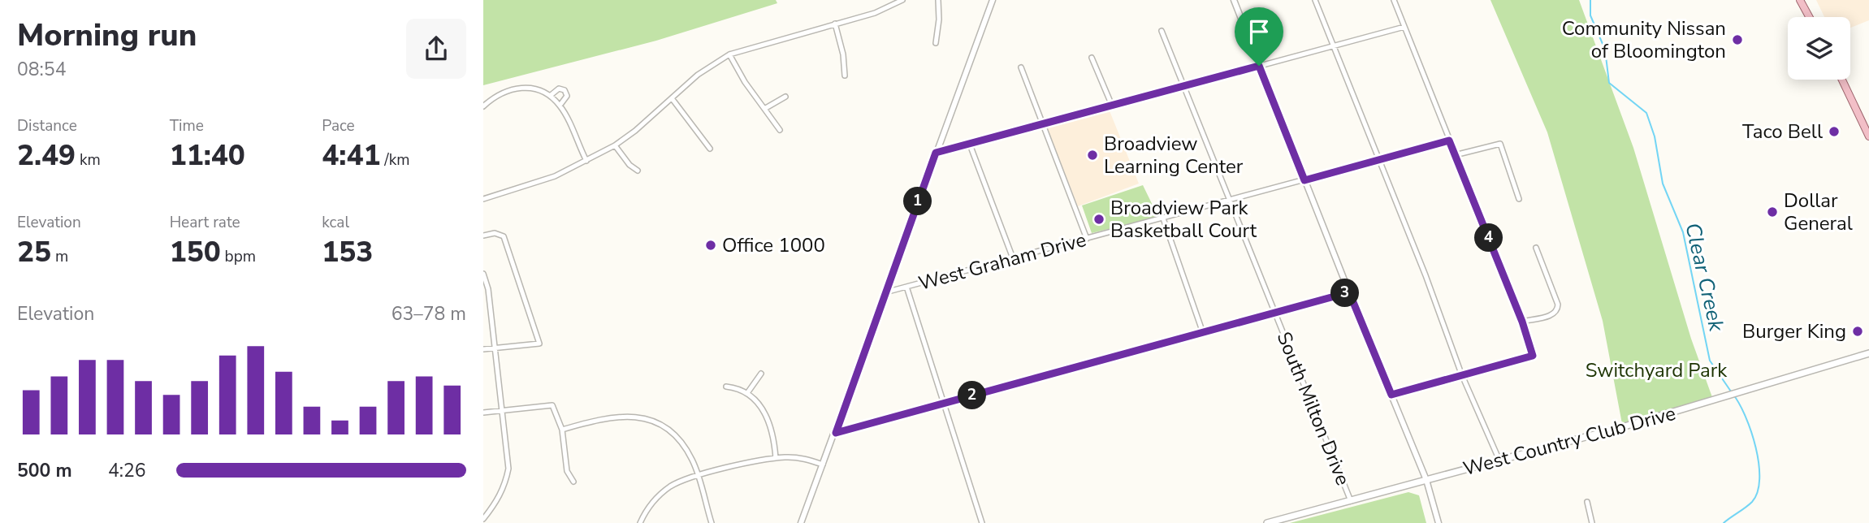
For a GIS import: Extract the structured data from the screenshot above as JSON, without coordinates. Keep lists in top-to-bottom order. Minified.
{"streets":{"main road":["West Country Club Drive"],"street":["West Graham Drive","South Milton Drive"]},"crossings":[["West Graham Drive","South Milton Drive"],["South Milton Drive","West Country Club Drive"]],"water":["Clear Creek"],"parks":["Switchyard Park"],"places":["Community Nissan of Bloomington","Taco Bell","Broadview Learning Center","Dollar General","Broadview Park Basketball Court","Office 1000","Burger King"],"page":{"heading":["Morning run","08:54"],"stats":[["Distance","2.49 km"],["Time","11:40"],["Pace","4:41 /km"],["Elevation","25 m"],["Heart rate","150 bpm"],["kcal","153"]],"pins":["1","4","3","2"],"chart":["Elevation","63–78 m"],"list":[{"name":"500 m","note":"4:26"}]}}
